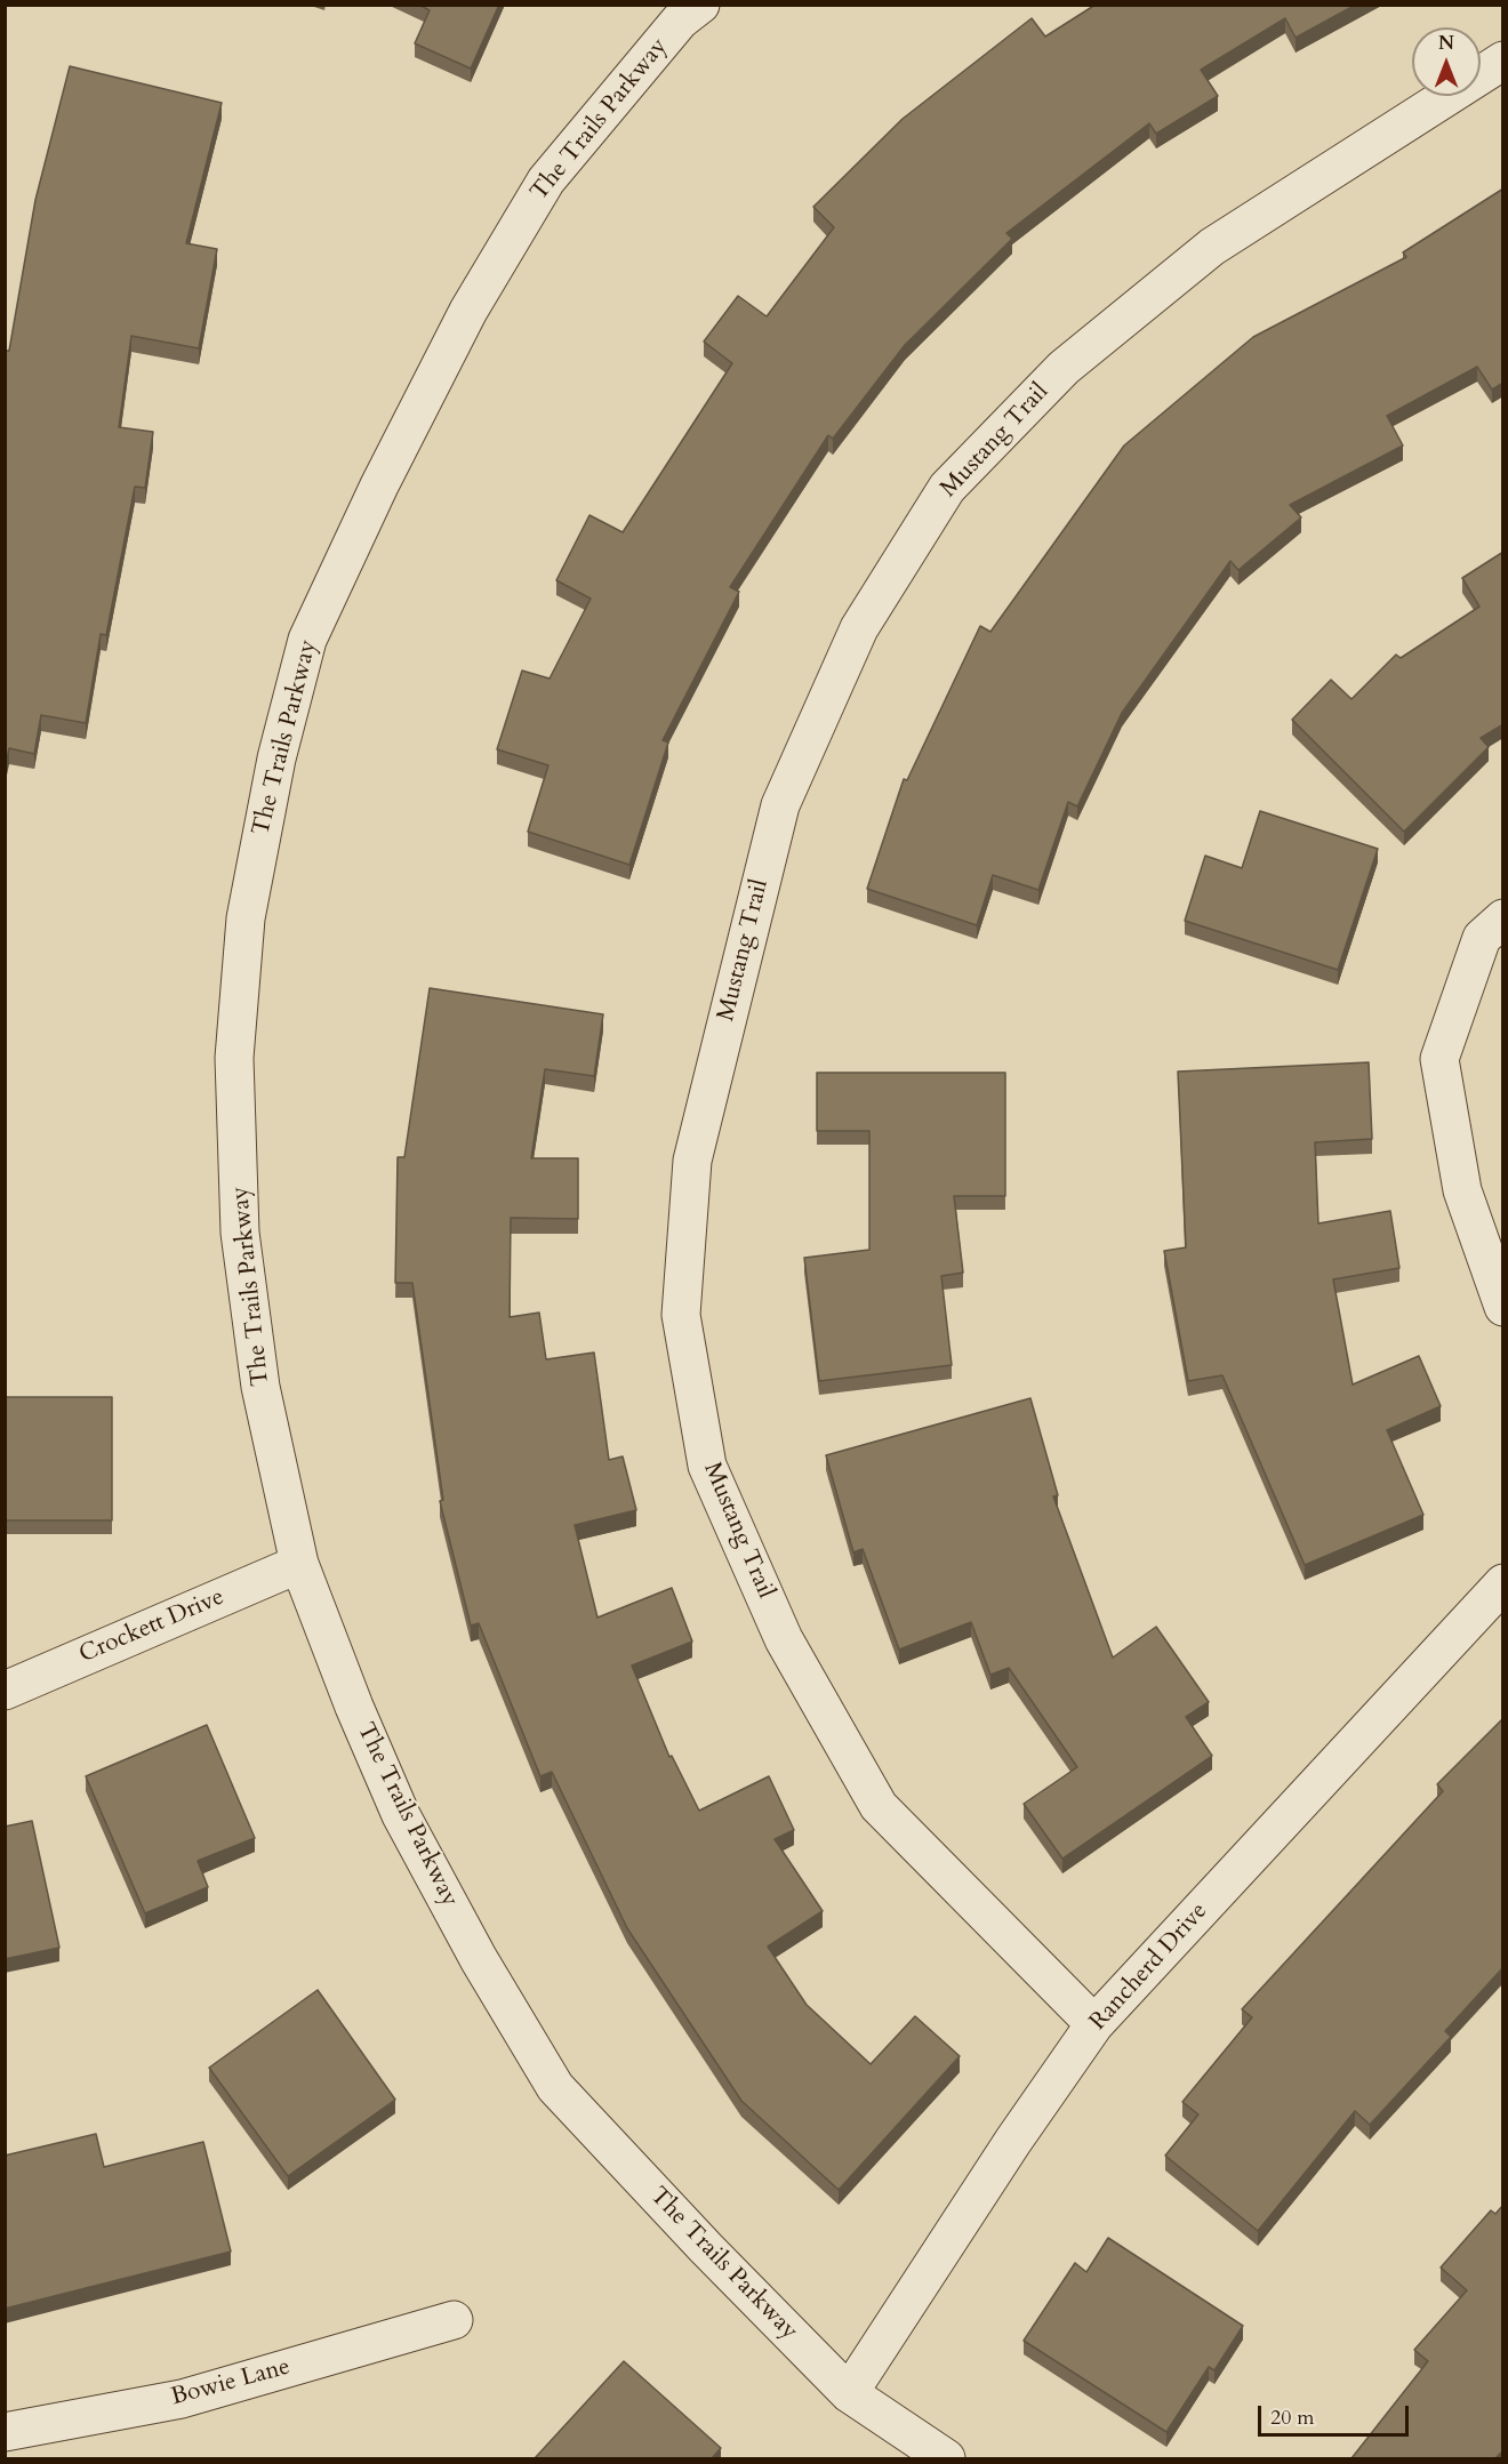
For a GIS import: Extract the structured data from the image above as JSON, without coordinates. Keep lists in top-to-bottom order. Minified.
{"streets":{"street":["The Trails Parkway","Mustang Trail","Crockett Drive","Rancherd Drive","Bowie Lane"]},"crossings":[["The Trails Parkway","Crockett Drive"],["The Trails Parkway","Rancherd Drive"],["Mustang Trail","Rancherd Drive"]],"scale_bar":"20 m","north":"top"}
